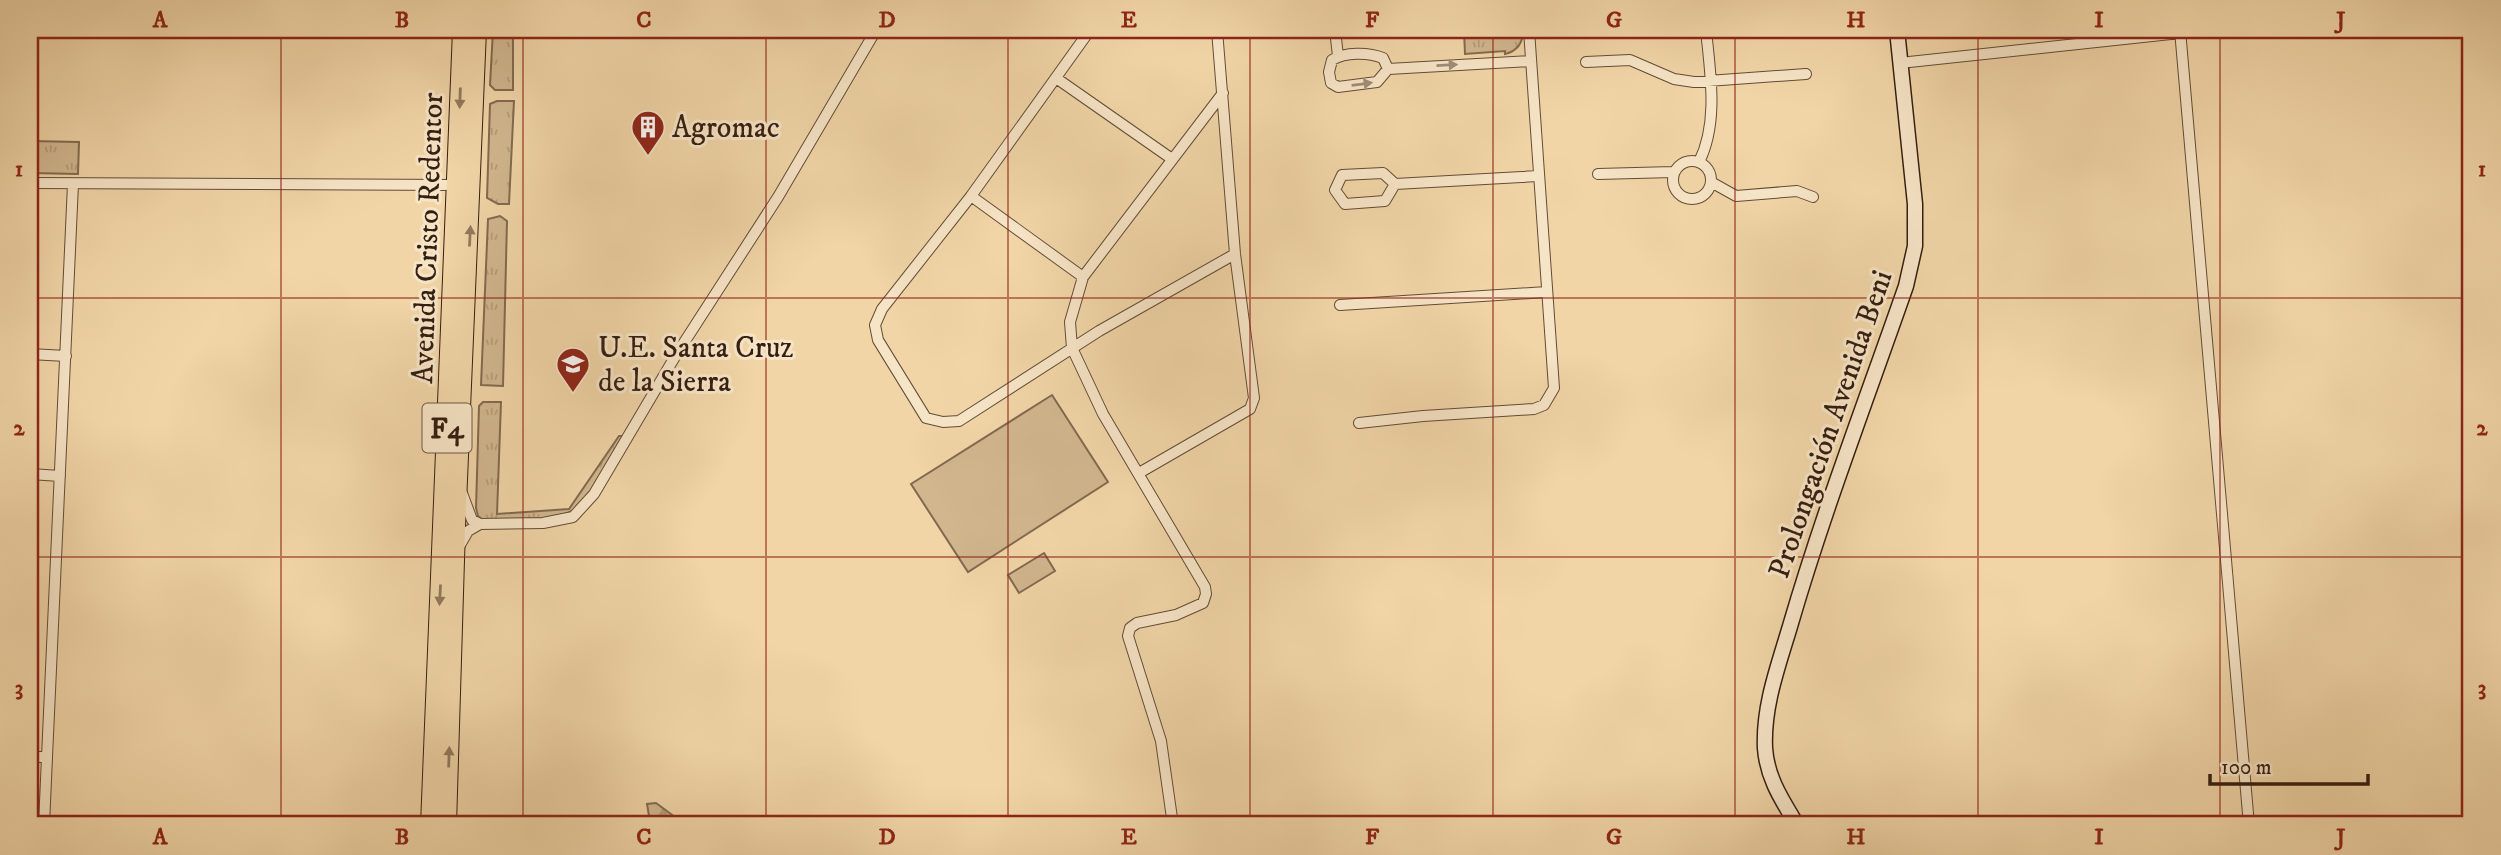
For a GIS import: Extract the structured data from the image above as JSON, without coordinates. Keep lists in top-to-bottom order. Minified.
{"streets":{"highway":["Avenida Cristo Redentor","F4"],"street":["Prolongación Avenida Beni"]},"places":{"building":["Agromac"],"school or university":["U.E. Santa Cruz de la Sierra"]},"scale_bar":"100 m","grid":{"columns":["A","B","C","D","E","F","G","H","I","J"],"rows":["1","2","3"]}}
